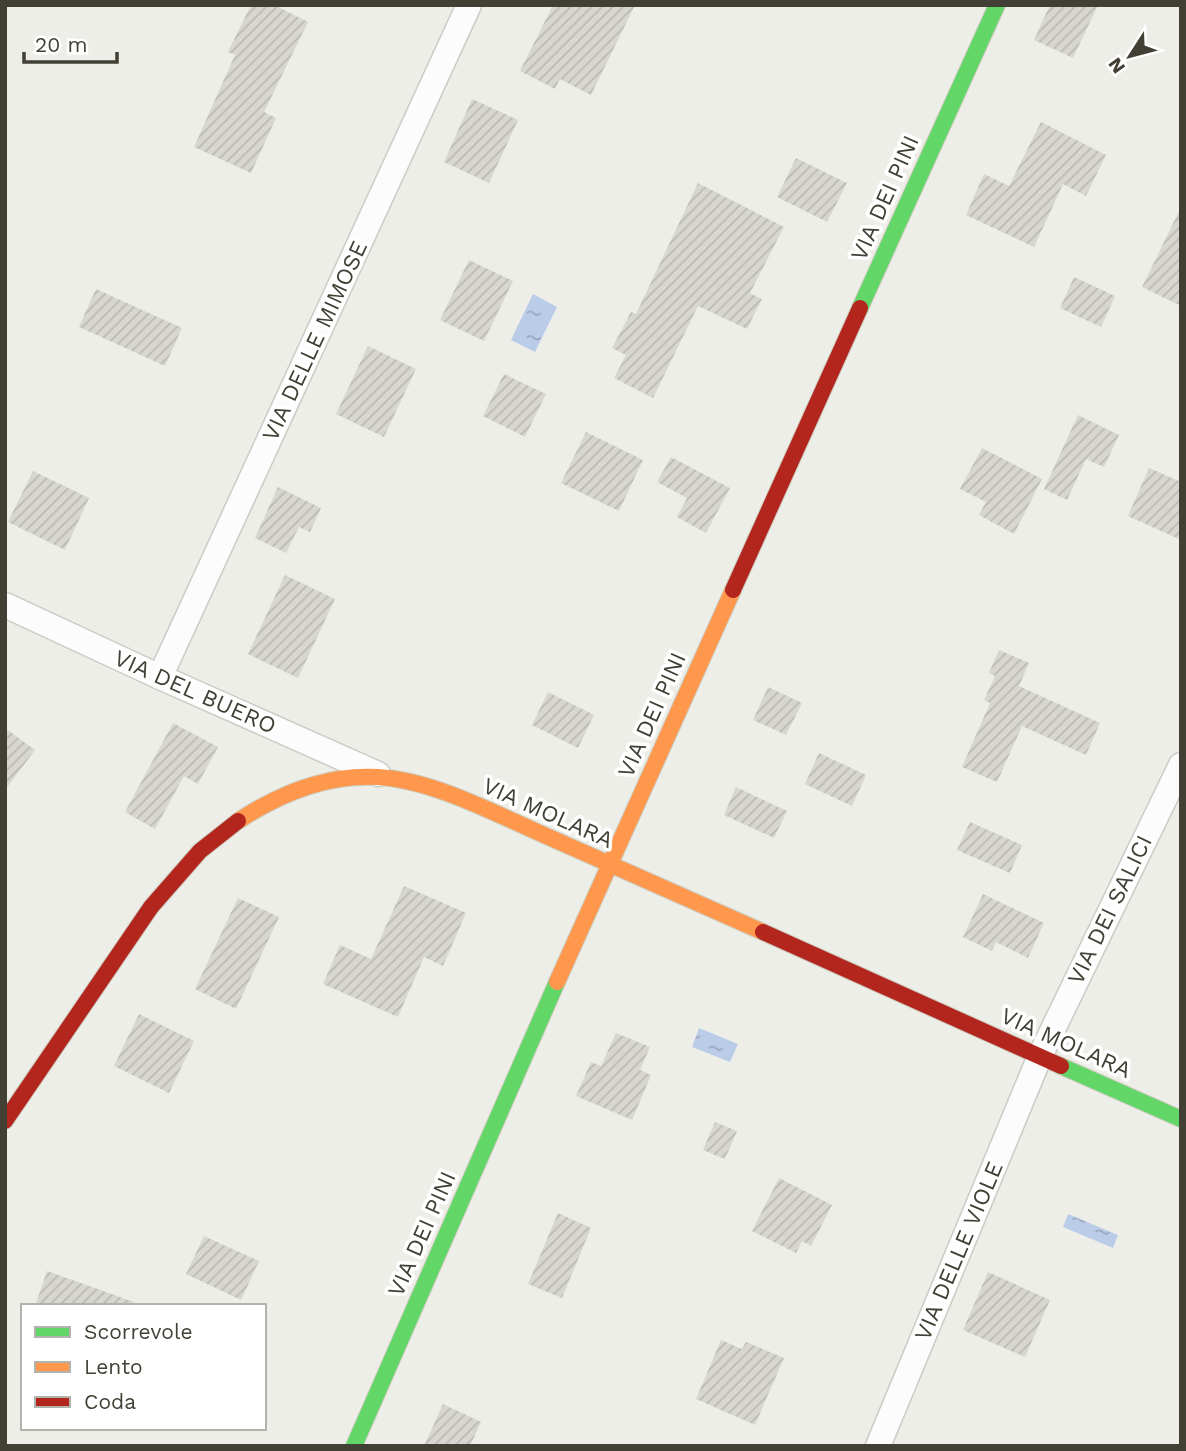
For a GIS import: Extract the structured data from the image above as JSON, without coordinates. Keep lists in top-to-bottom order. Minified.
{"streets":{"street":["VIA DEI PINI","VIA DELLE MIMOSE","VIA DEL BUERO","VIA MOLARA","VIA DEI SALICI","VIA DELLE VIOLE"]},"crossings":[["VIA DEI PINI","VIA MOLARA"],["VIA DELLE MIMOSE","VIA DEL BUERO"],["VIA DEL BUERO","VIA MOLARA"],["VIA MOLARA","VIA DEI SALICI"],["VIA MOLARA","VIA DELLE VIOLE"],["VIA DEI SALICI","VIA DELLE VIOLE"]],"legend":["Scorrevole","Lento","Coda"],"scale_bar":"20 m","north":"bottom left"}
